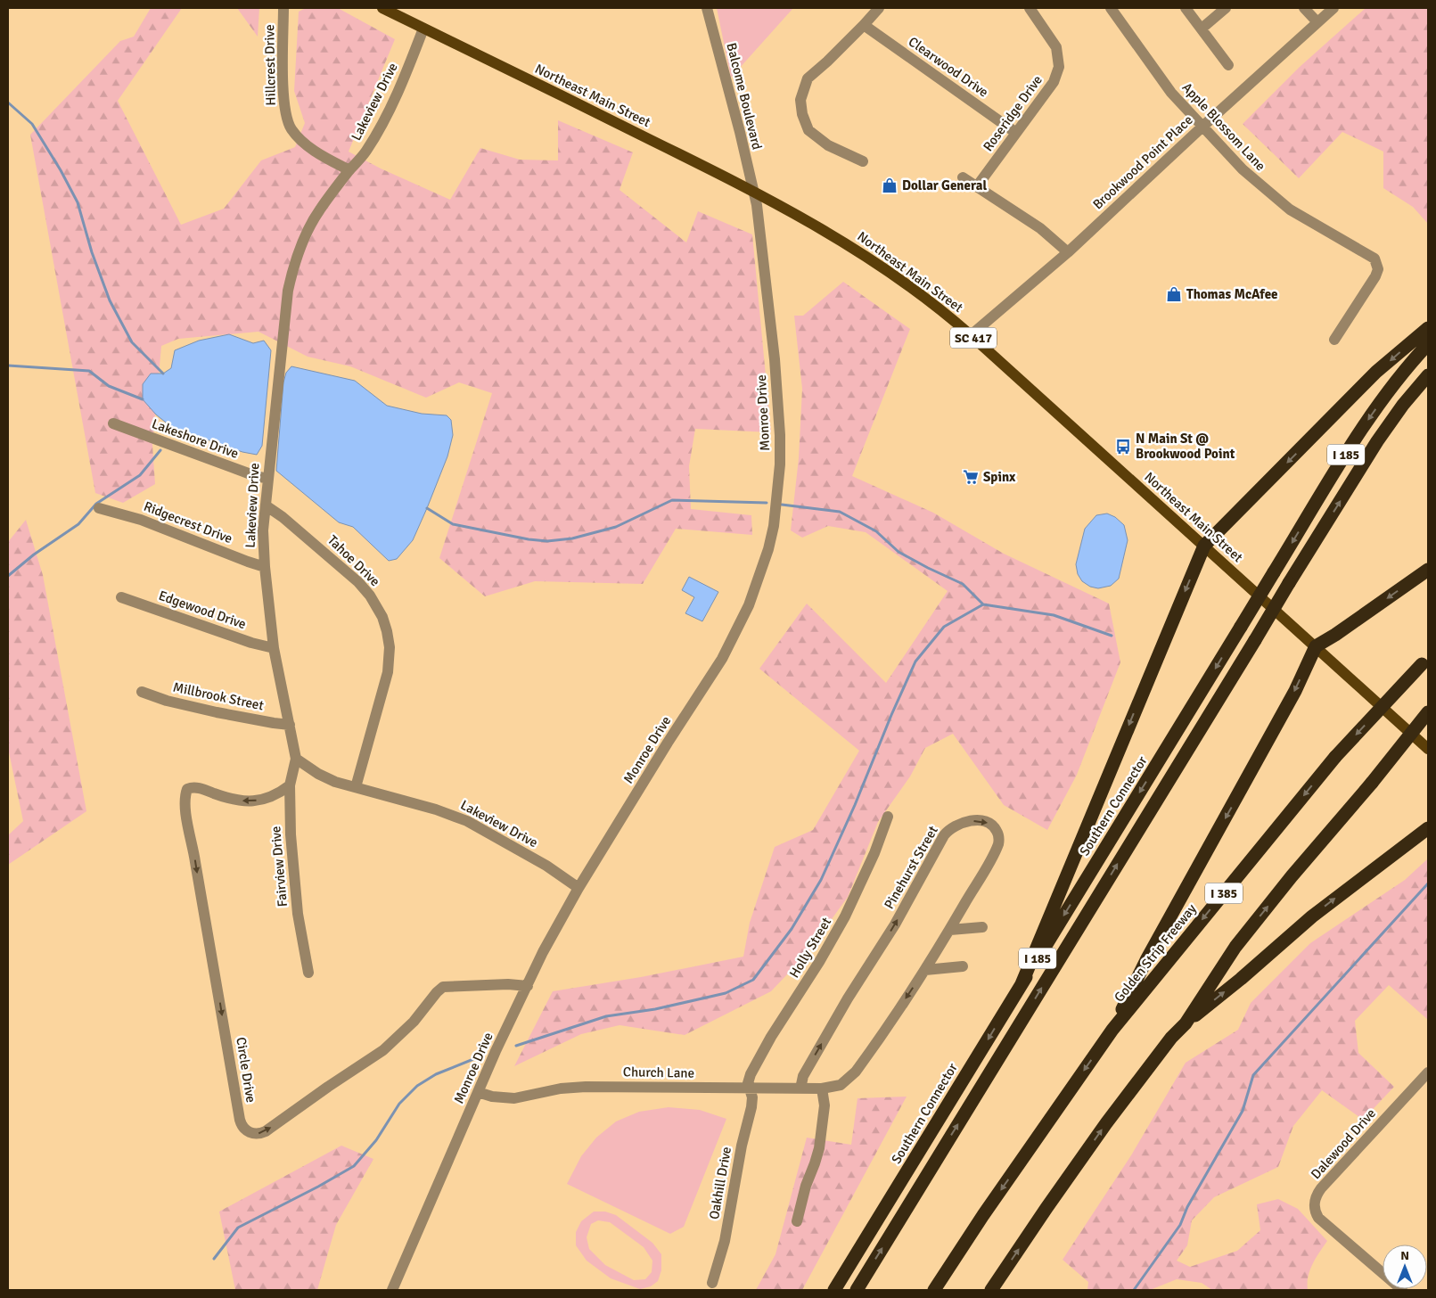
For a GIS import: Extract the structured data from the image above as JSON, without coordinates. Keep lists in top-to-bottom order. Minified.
{"streets":{"highway":["I 185","Southern Connector","I 385","Golden Strip Freeway"],"main road":["Northeast Main Street","SC 417"],"street":["Hillcrest Drive","Clearwood Drive","Balcome Boulevard","Lakeview Drive","Roseridge Drive","Apple Blossom Lane","Brookwood Point Place","Monroe Drive","Lakeshore Drive","Ridgecrest Drive","Tahoe Drive","Edgewood Drive","Millbrook Street","Fairview Drive","Pinehurst Street","Holly Street","Circle Drive","Church Lane","Dalewood Drive","Oakhill Drive"]},"crossings":[["Hillcrest Drive","Lakeview Drive"],["Clearwood Drive","Roseridge Drive"],["Northeast Main Street","Balcome Boulevard"],["Northeast Main Street","Lakeview Drive"],["Northeast Main Street","Brookwood Point Place"],["Northeast Main Street","SC 417"],["Northeast Main Street","Monroe Drive"],["Balcome Boulevard","Monroe Drive"],["Lakeview Drive","SC 417"],["Lakeview Drive","Monroe Drive"],["Lakeview Drive","Lakeshore Drive"],["Lakeview Drive","Ridgecrest Drive"],["Lakeview Drive","Tahoe Drive"],["Lakeview Drive","Edgewood Drive"],["Lakeview Drive","Millbrook Street"],["Lakeview Drive","Fairview Drive"],["Apple Blossom Lane","Brookwood Point Place"],["Monroe Drive","Circle Drive"],["Monroe Drive","Church Lane"],["Fairview Drive","Circle Drive"],["Pinehurst Street","Church Lane"],["Holly Street","Church Lane"],["Holly Street","Oakhill Drive"],["Church Lane","Oakhill Drive"]],"places":{"shop":["Dollar General","Thomas McAfee"],"bus stop":["N Main St @ Brookwood Point"],"supermarket":["Spinx"]},"north":"top"}
